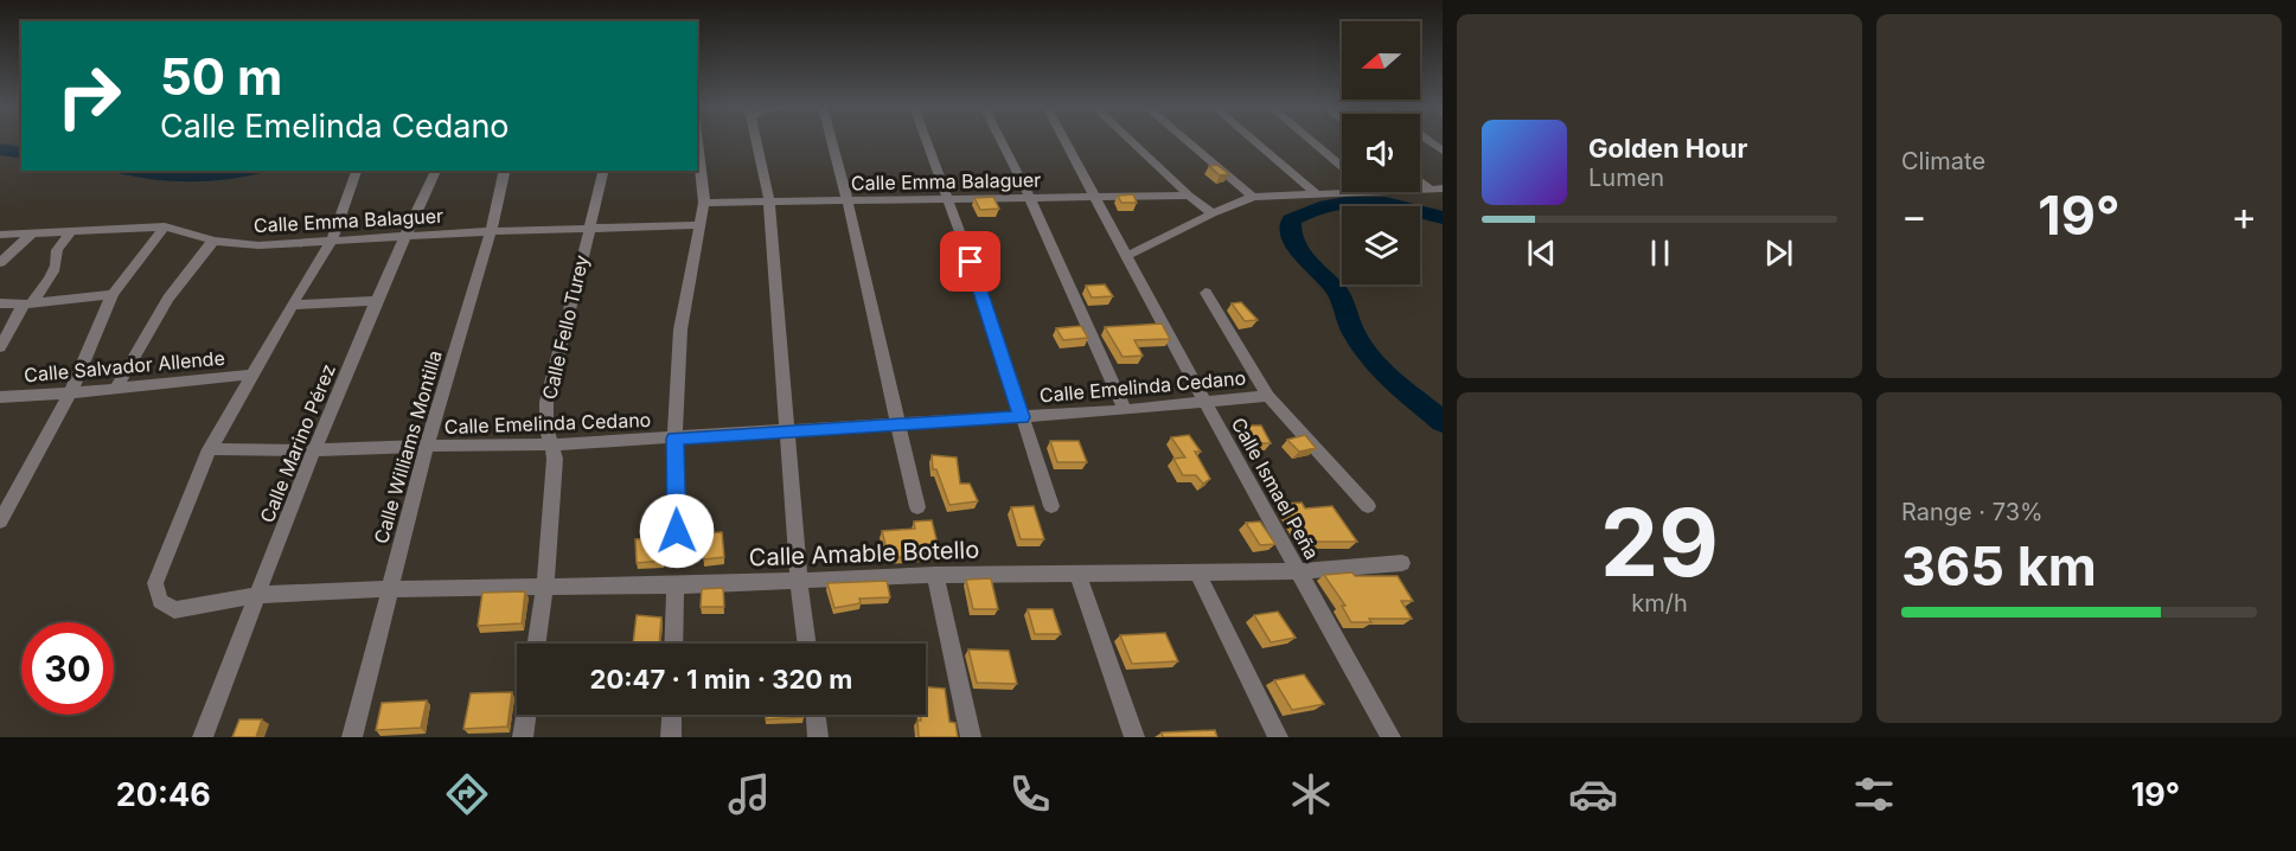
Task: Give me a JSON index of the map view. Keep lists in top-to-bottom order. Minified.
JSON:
{"streets":{"street":["Calle Emma Balaguer","Calle Fello Turey","Calle Salvador Allende","Calle Emelinda Cedano","Calle Marino Pérez","Calle Williams Montilla","Calle Ismael Peña","Calle Amable Botello"]},"crossings":[["Calle Emma Balaguer","Calle Fello Turey"],["Calle Emma Balaguer","Calle Marino Pérez"],["Calle Emma Balaguer","Calle Williams Montilla"],["Calle Emma Balaguer","Calle Ismael Peña"],["Calle Fello Turey","Calle Emelinda Cedano"],["Calle Fello Turey","Calle Amable Botello"],["Calle Emelinda Cedano","Calle Marino Pérez"],["Calle Emelinda Cedano","Calle Williams Montilla"],["Calle Emelinda Cedano","Calle Ismael Peña"],["Calle Emelinda Cedano","Calle Amable Botello"],["Calle Marino Pérez","Calle Amable Botello"],["Calle Williams Montilla","Calle Amable Botello"],["Calle Ismael Peña","Calle Amable Botello"]],"north":"left","page":{"tile":["Climate",["29","km/h"],["Range · 73%","365 km"]],"turn":["50 m","Calle Emelinda Cedano"],"song":["Golden Hour","Lumen"],"heat":["−","19°","+"],"limit":"30","trip":"20:47 · 1 min · 320 m","tabs":["20:46","19°"]}}
